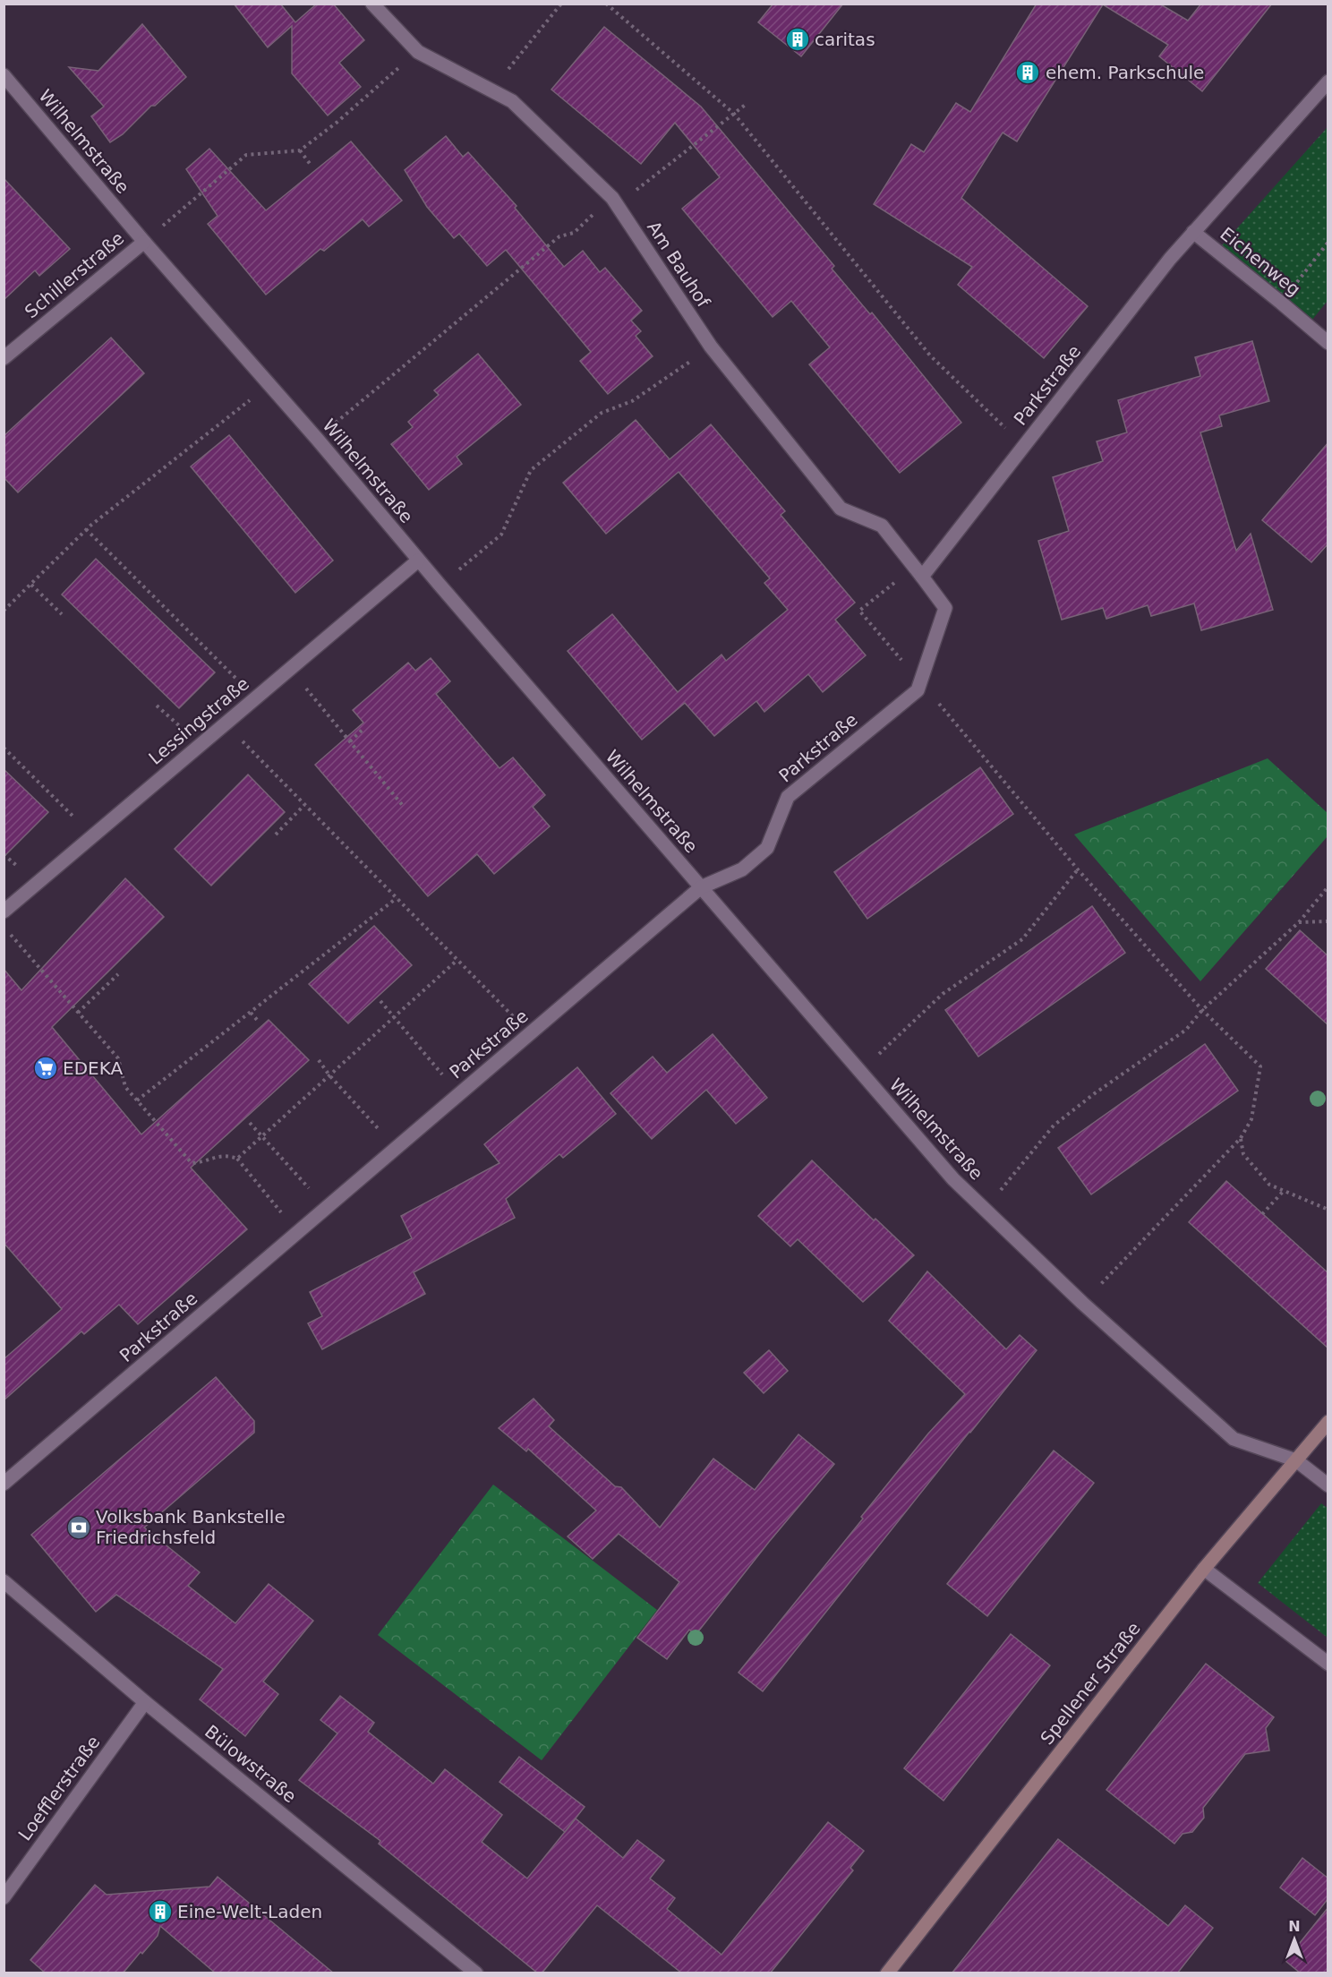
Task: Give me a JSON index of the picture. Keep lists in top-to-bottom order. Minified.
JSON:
{"streets":{"street":["Wilhelmstraße","Eichenweg","Am Bauhof","Schillerstraße","Parkstraße","Lessingstraße","Spellener Straße","Bülowstraße","Loefflerstraße"]},"crossings":[["Wilhelmstraße","Schillerstraße"],["Wilhelmstraße","Parkstraße"],["Wilhelmstraße","Lessingstraße"],["Wilhelmstraße","Spellener Straße"],["Eichenweg","Parkstraße"],["Am Bauhof","Parkstraße"],["Bülowstraße","Loefflerstraße"]],"places":{"building":["caritas","ehem. Parkschule","Eine-Welt-Laden"],"supermarket":["EDEKA"],"bank":["Volksbank Bankstelle Friedrichsfeld"]},"north":"top"}
